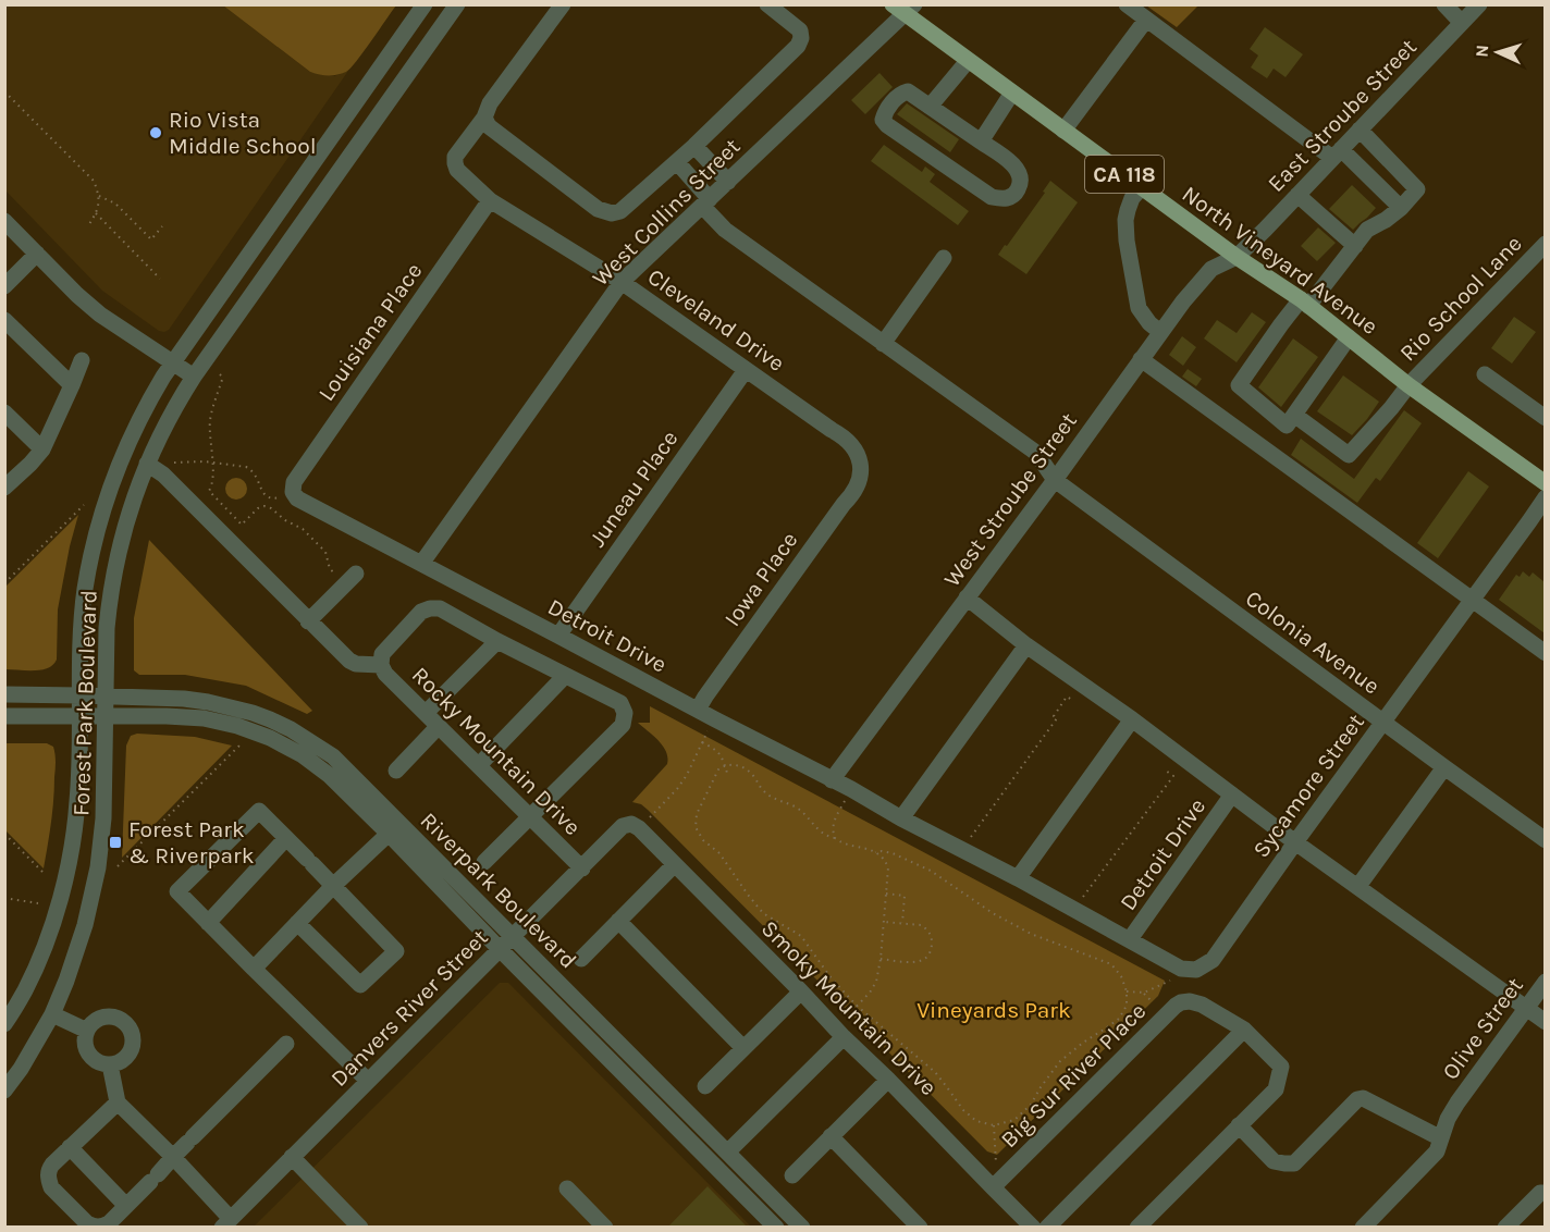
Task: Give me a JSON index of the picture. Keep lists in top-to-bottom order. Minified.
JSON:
{"streets":{"main road":["CA 118","North Vineyard Avenue"],"street":["East Stroube Street","West Collins Street","Rio School Lane","Cleveland Drive","Louisiana Place","Juneau Place","West Stroube Street","Iowa Place","Detroit Drive","Colonia Avenue","Forest Park Boulevard","Rocky Mountain Drive","Sycamore Street","Riverpark Boulevard","Danvers River Street","Smoky Mountain Drive","Olive Street","Big Sur River Place"]},"crossings":[["East Stroube Street","North Vineyard Avenue"],["East Stroube Street","West Stroube Street"],["West Collins Street","North Vineyard Avenue"],["West Collins Street","Cleveland Drive"],["West Collins Street","Detroit Drive"],["West Collins Street","Colonia Avenue"],["North Vineyard Avenue","Rio School Lane"],["North Vineyard Avenue","West Stroube Street"],["Cleveland Drive","Louisiana Place"],["Cleveland Drive","Juneau Place"],["Cleveland Drive","Iowa Place"],["Louisiana Place","Detroit Drive"],["Juneau Place","Detroit Drive"],["West Stroube Street","Detroit Drive"],["West Stroube Street","Colonia Avenue"],["Iowa Place","Detroit Drive"],["Detroit Drive","Sycamore Street"],["Colonia Avenue","Sycamore Street"],["Forest Park Boulevard","Riverpark Boulevard"],["Rocky Mountain Drive","Danvers River Street"],["Riverpark Boulevard","Danvers River Street"],["Danvers River Street","Smoky Mountain Drive"],["Smoky Mountain Drive","Big Sur River Place"]],"parks":["Vineyards Park"],"places":{"other":["Rio Vista Middle School"],"transit":["Forest Park & Riverpark"]},"north":"left"}
